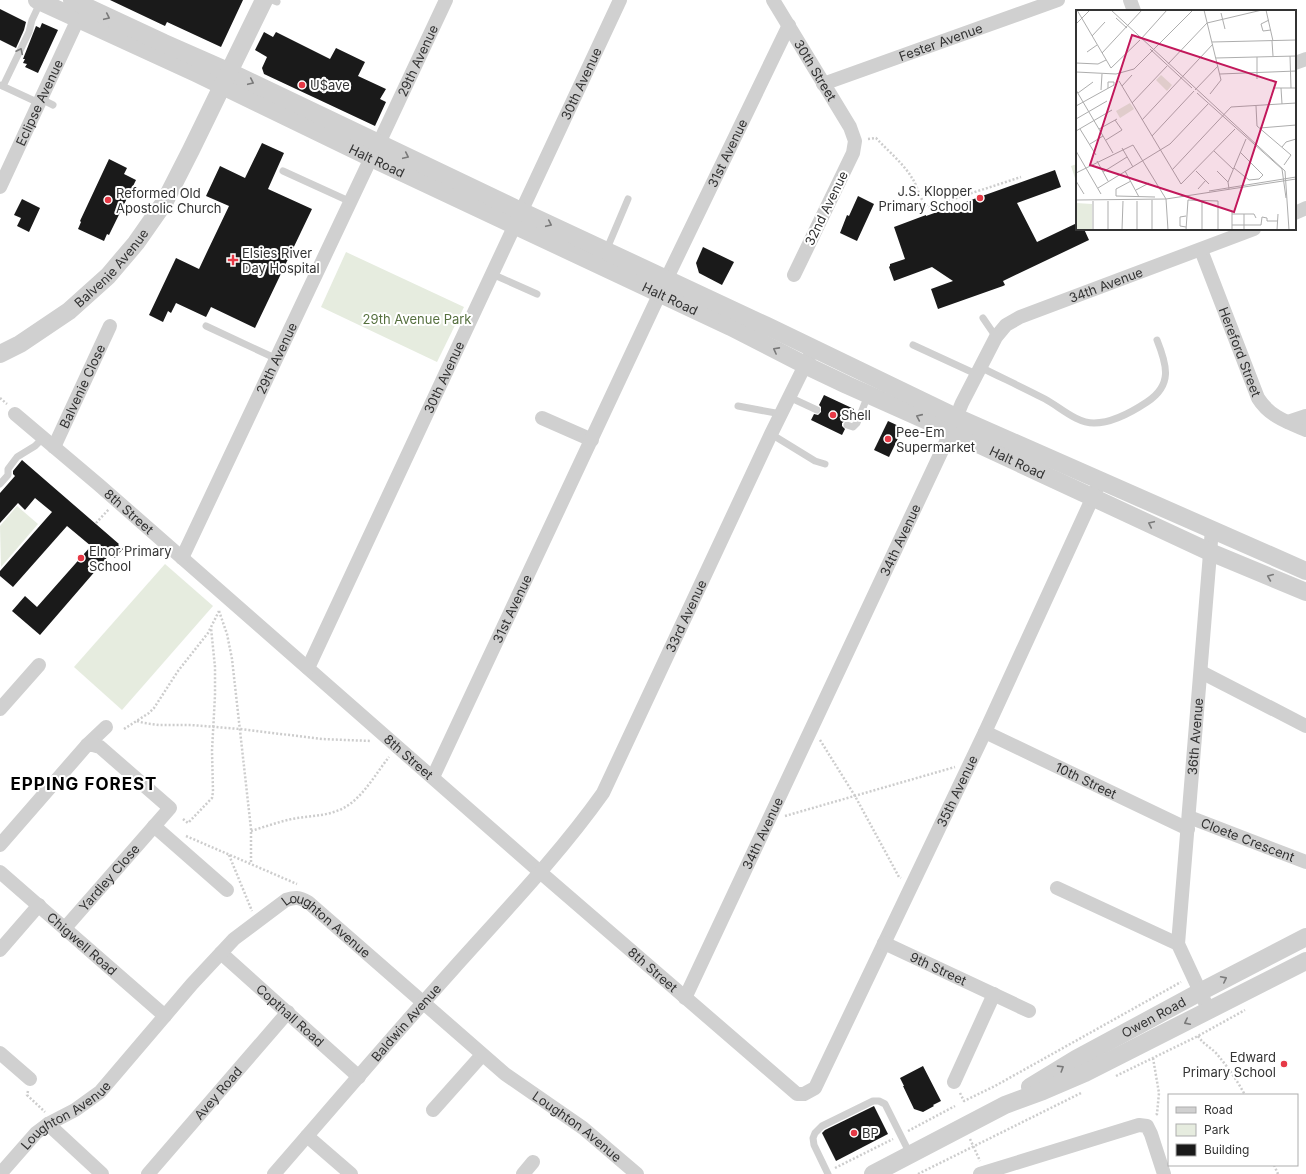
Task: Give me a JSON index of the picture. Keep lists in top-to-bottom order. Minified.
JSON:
{"streets":{"street":["Fester Avenue","29th Avenue","30th Street","30th Avenue","Eclipse Avenue","31st Avenue","Halt Road","32nd Avenue","Balvenie Avenue","34th Avenue","Hereford Street","Balvenie Close","8th Street","33rd Avenue","36th Avenue","10th Street","35th Avenue","Cloete Crescent","Yardley Close","Loughton Avenue","Chigwell Road","9th Street","Copthall Road","Owen Road","Baldwin Avenue","Avey Road"]},"crossings":[["Fester Avenue","30th Street"],["29th Avenue","Halt Road"],["29th Avenue","8th Street"],["30th Street","31st Avenue"],["30th Street","32nd Avenue"],["30th Avenue","Halt Road"],["30th Avenue","8th Street"],["Eclipse Avenue","Halt Road"],["31st Avenue","Halt Road"],["31st Avenue","8th Street"],["Halt Road","Balvenie Avenue"],["Halt Road","34th Avenue"],["Halt Road","33rd Avenue"],["Halt Road","36th Avenue"],["Halt Road","35th Avenue"],["34th Avenue","Hereford Street"],["34th Avenue","8th Street"],["Balvenie Close","8th Street"],["8th Street","33rd Avenue"],["8th Street","35th Avenue"],["8th Street","Baldwin Avenue"],["33rd Avenue","Baldwin Avenue"],["36th Avenue","10th Street"],["36th Avenue","Cloete Crescent"],["36th Avenue","Owen Road"],["10th Street","35th Avenue"],["10th Street","Cloete Crescent"],["35th Avenue","9th Street"],["Yardley Close","Chigwell Road"],["Loughton Avenue","Chigwell Road"],["Loughton Avenue","Copthall Road"],["Loughton Avenue","Baldwin Avenue"],["Copthall Road","Baldwin Avenue"],["Copthall Road","Avey Road"]],"districts":["EPPING FOREST"],"parks":["29th Avenue Park"],"places":{"other":["U$ave","J.S. Klopper Primary School","Reformed Old Apostolic Church","Shell","Pee-Em Supermarket","Elnor Primary School","Edward Primary School","BP"],"health":["Elsies River Day Hospital"]},"legend":["Road","Park","Building"]}
